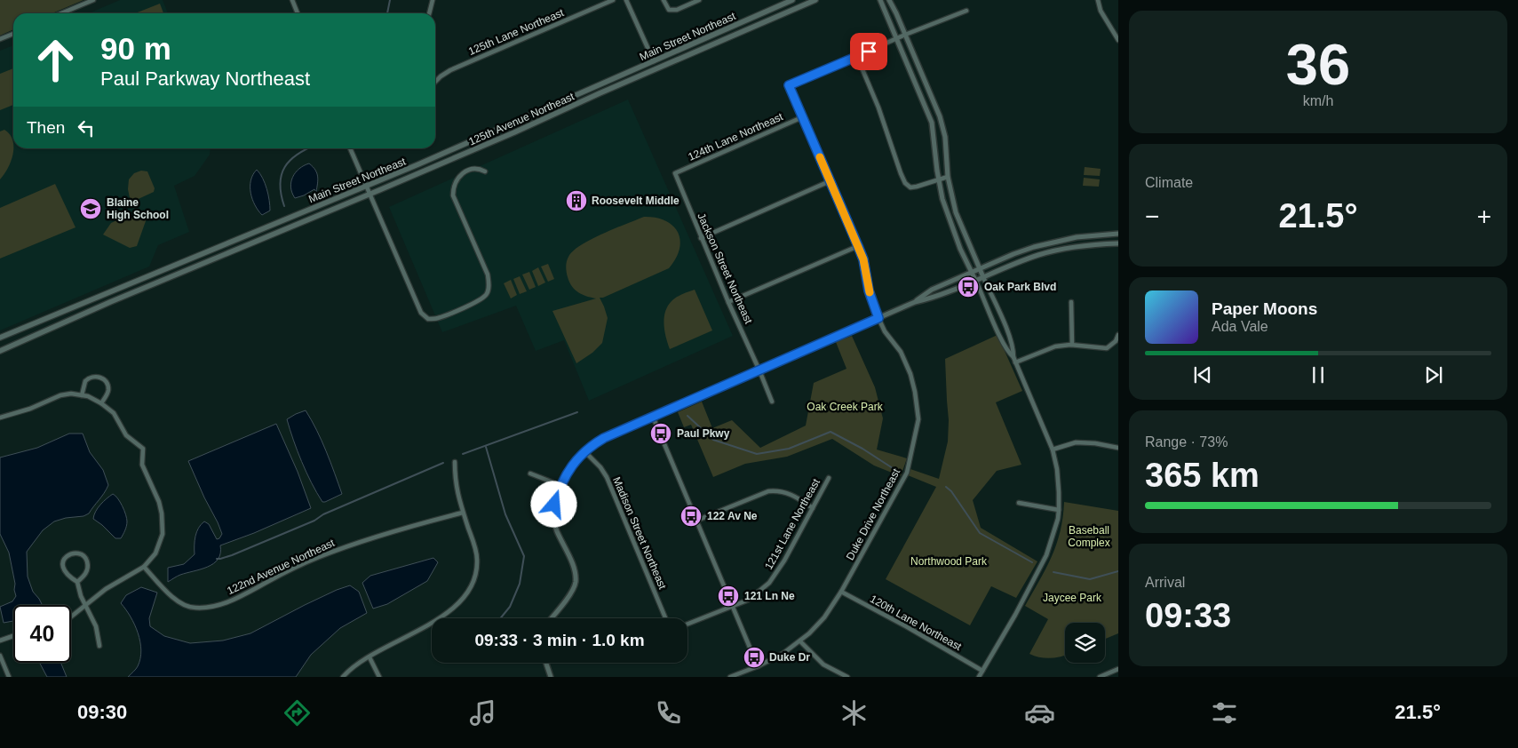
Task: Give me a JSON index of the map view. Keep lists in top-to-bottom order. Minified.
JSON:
{"streets":{"main road":["Main Street Northeast","125th Avenue Northeast"],"street":["125th Lane Northeast","124th Lane Northeast","Jackson Street Northeast","Duke Drive Northeast","121st Lane Northeast","Madison Street Northeast","122nd Avenue Northeast","120th Lane Northeast"]},"crossings":[["Main Street Northeast","125th Avenue Northeast"],["124th Lane Northeast","Jackson Street Northeast"],["124th Lane Northeast","Duke Drive Northeast"],["Duke Drive Northeast","120th Lane Northeast"]],"parks":["Oak Creek Park","Baseball Complex","Northwood Park","Jaycee Park"],"places":{"building":["Roosevelt Middle"],"school or university":["Blaine High School"],"bus stop":["Oak Park Blvd","Paul Pkwy","122 Av Ne","121 Ln Ne","Duke Dr"]},"page":{"tile":[["36","km/h"],"Climate",["Range · 73%","365 km"],["Arrival","09:33"]],"turn":["90 m","Paul Parkway Northeast"],"then":"Then","heat":["−","21.5°","+"],"song":["Paper Moons","Ada Vale"],"limit":"40","trip":"09:33 · 3 min · 1.0 km","tabs":["09:30","21.5°"]}}
